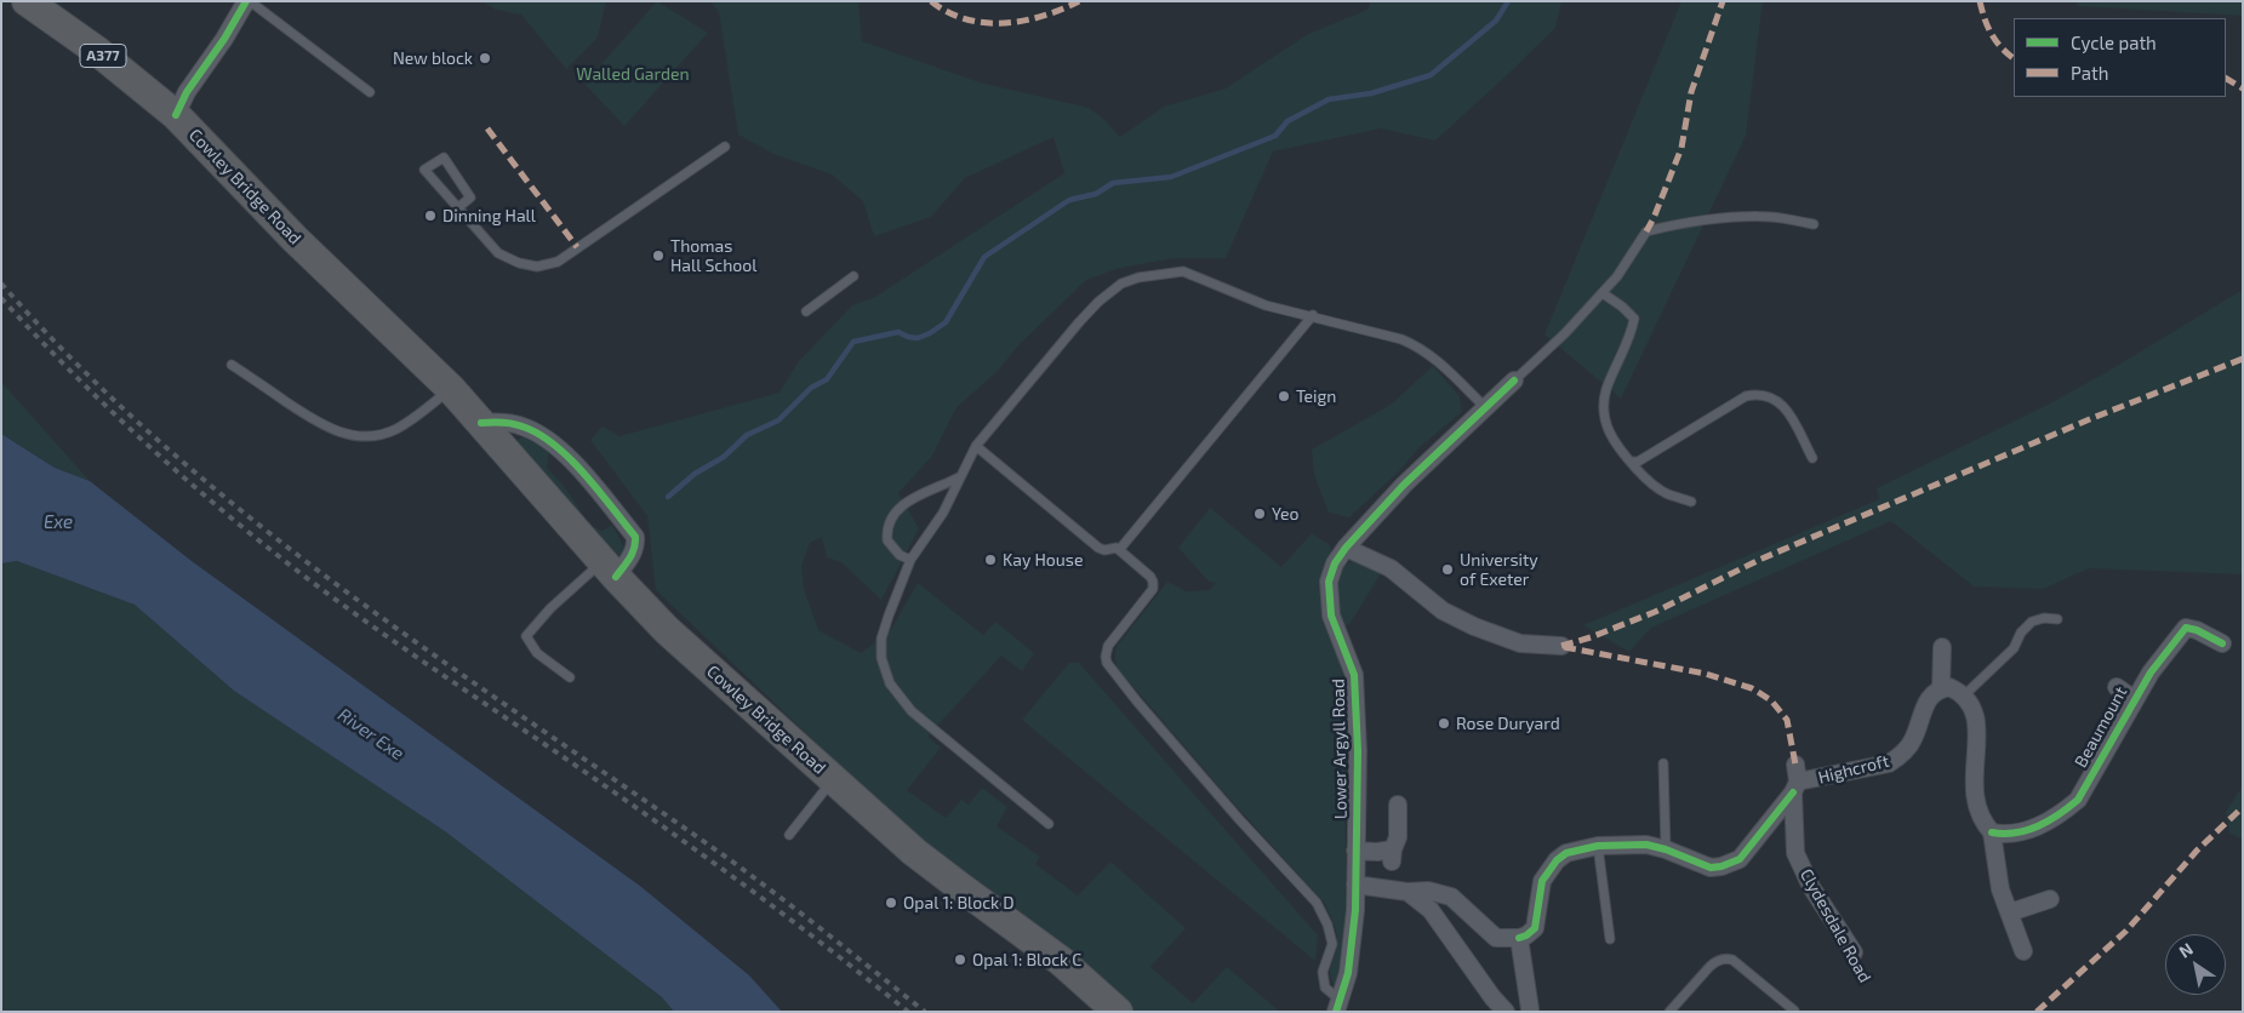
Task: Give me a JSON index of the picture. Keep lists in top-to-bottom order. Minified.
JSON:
{"streets":{"highway":["A377","Cowley Bridge Road"],"street":["Beaumount","Lower Argyll Road","Highcroft","Clydesdale Road"]},"crossings":[["Highcroft","Clydesdale Road"]],"water":["Exe","River Exe"],"parks":["Walled Garden"],"places":["New block","Dinning Hall","Thomas Hall School","Teign","Yeo","Kay House","University of Exeter","Rose Duryard","Opal 1: Block D","Opal 1: Block C"],"legend":["Cycle path","Path"],"north":"top left"}
